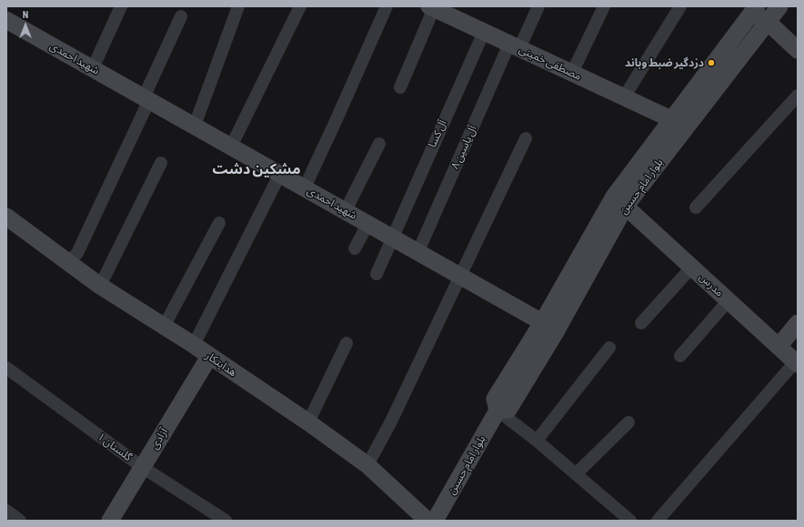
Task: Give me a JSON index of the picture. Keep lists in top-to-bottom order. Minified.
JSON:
{"streets":{"street":["شهید احمدی","مصطفی خمینی","آل کسا","آل یاسین ۸","بلوار امام حسین","مدرس","هدایتکار","آزادی","گلستان ۱"]},"crossings":[["شهید احمدی","آل کسا"],["شهید احمدی","آل یاسین ۸"],["شهید احمدی","بلوار امام حسین"],["مصطفی خمینی","آل کسا"],["مصطفی خمینی","آل یاسین ۸"],["مصطفی خمینی","بلوار امام حسین"],["بلوار امام حسین","مدرس"],["هدایتکار","آزادی"],["آزادی","گلستان ۱"]],"districts":["مشکین دشت"],"places":["دزدگیر ضبط وباند"],"north":"top"}
